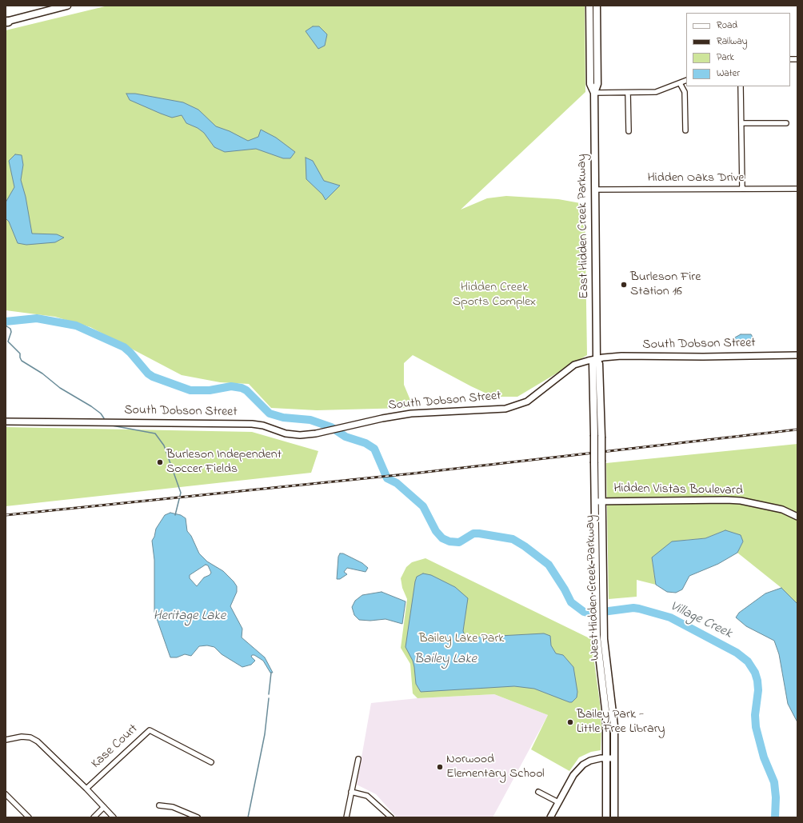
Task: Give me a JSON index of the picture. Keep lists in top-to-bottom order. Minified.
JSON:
{"streets":{"main road":["East Hidden Creek Parkway","West Hidden Creek Parkway"],"street":["Hidden Oaks Drive","South Dobson Street","Hidden Vistas Boulevard","Kase Court"]},"crossings":[["Hidden Oaks Drive","East Hidden Creek Parkway"],["East Hidden Creek Parkway","South Dobson Street"],["East Hidden Creek Parkway","West Hidden Creek Parkway"],["South Dobson Street","West Hidden Creek Parkway"],["Hidden Vistas Boulevard","West Hidden Creek Parkway"]],"water":["Heritage Lake","Village Creek","Bailey Lake"],"parks":["Hidden Creek Sports Complex","Bailey Lake Park"],"places":["Burleson Fire Station 16","Burleson Independent Soccer Fields","Bailey Park - Little Free Library","Norwood Elementary School"],"legend":["Road","Railway","Park","Water"]}
